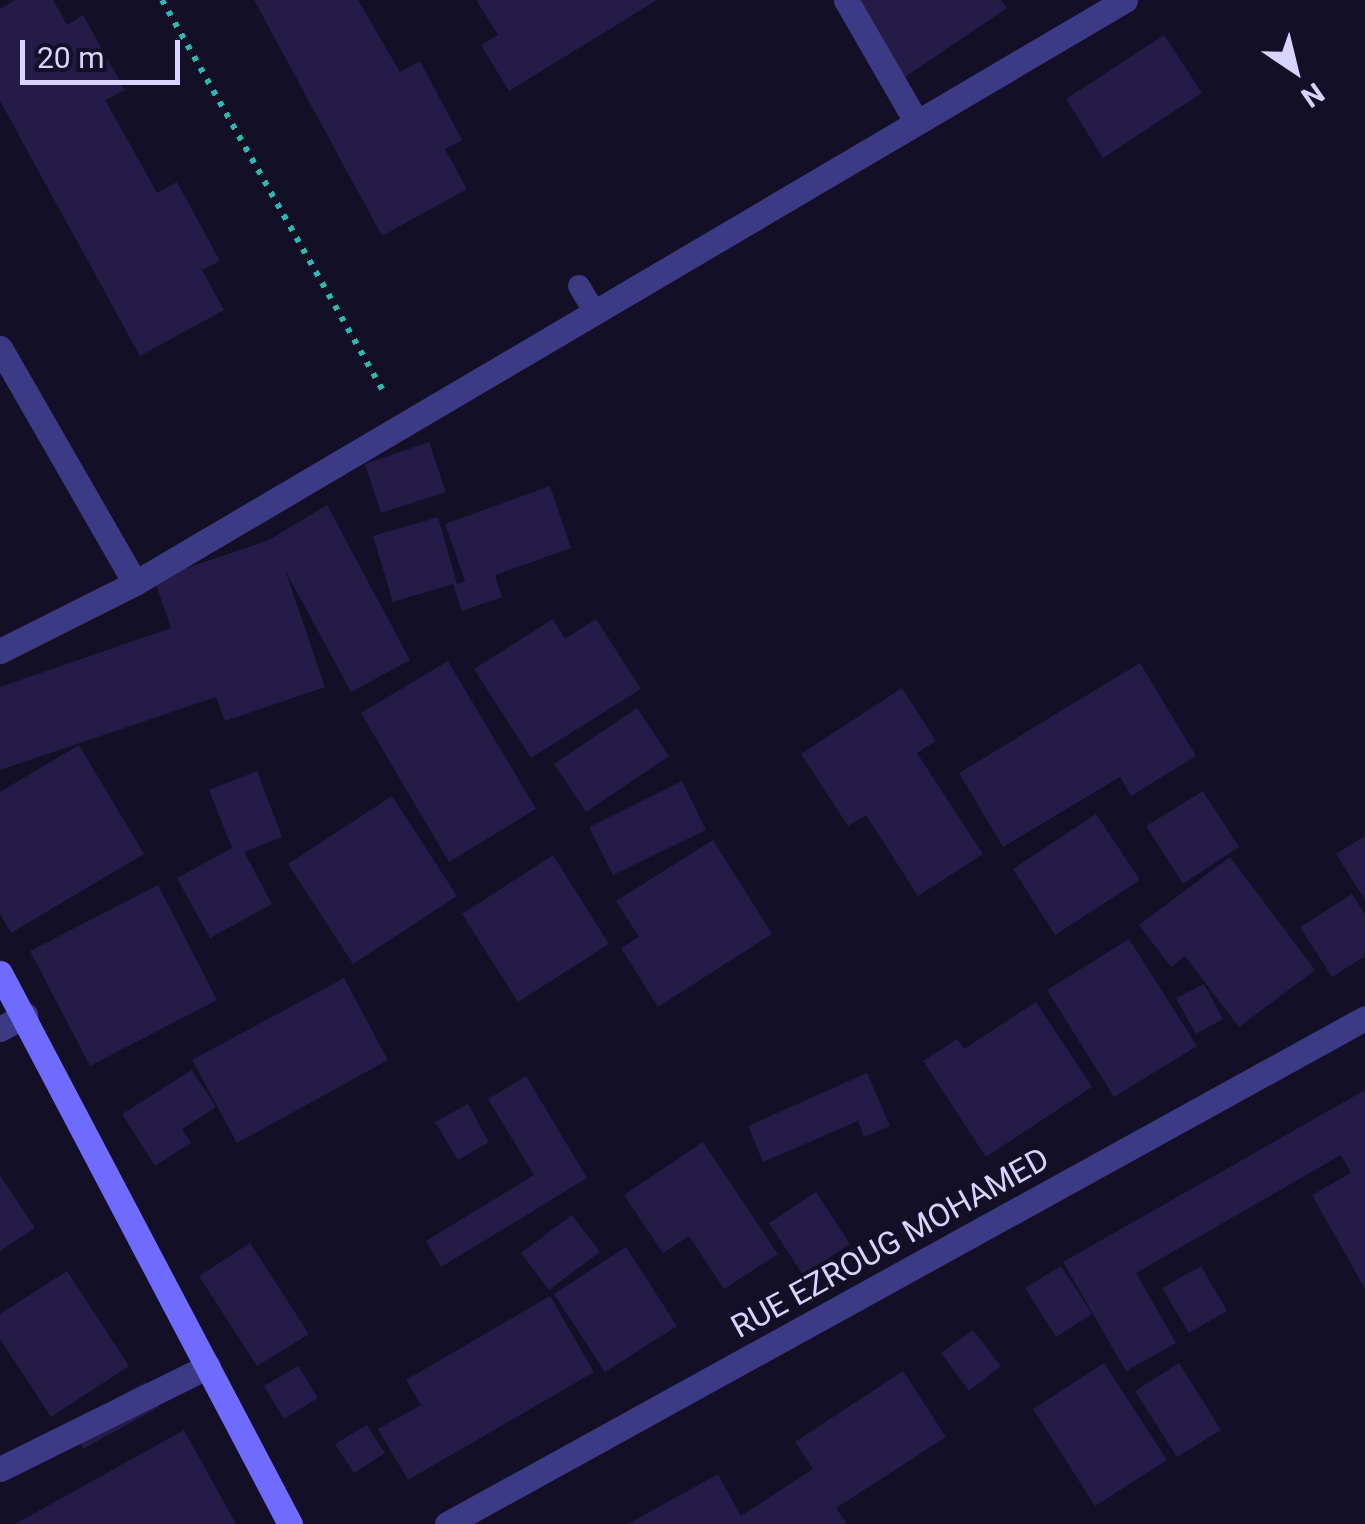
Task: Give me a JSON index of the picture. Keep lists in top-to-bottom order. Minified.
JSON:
{"streets":{"street":["RUE EZROUG MOHAMED"]},"scale_bar":"20 m","north":"bottom right"}
